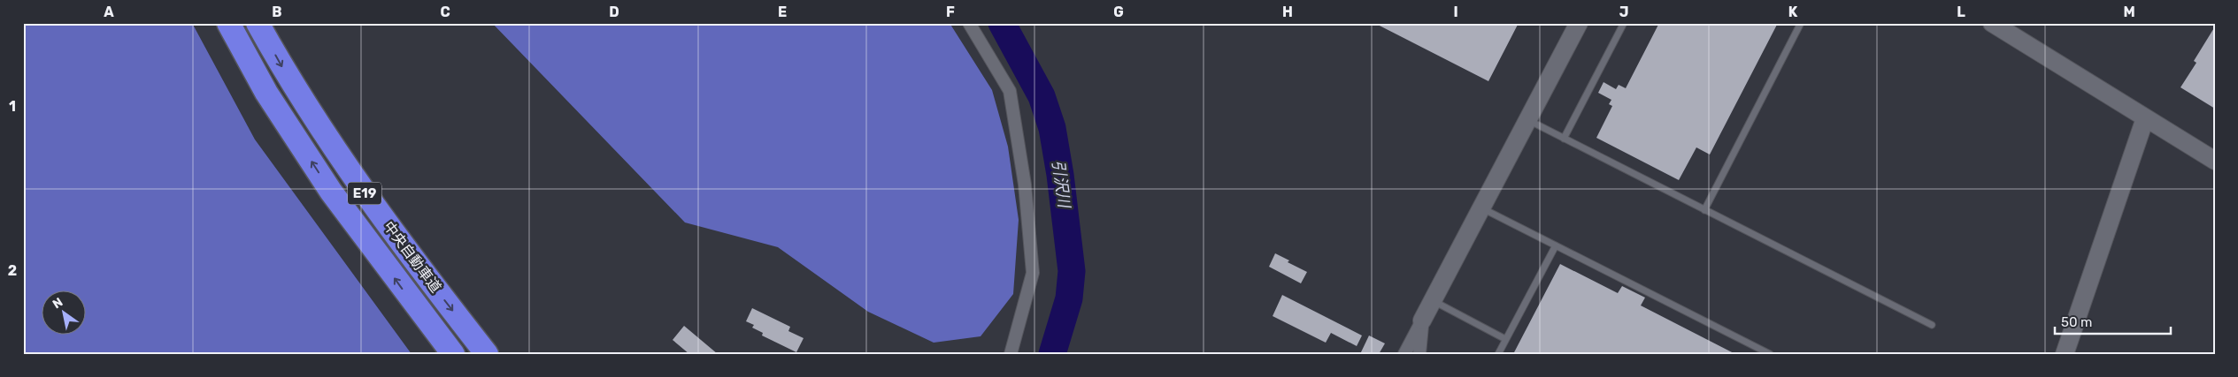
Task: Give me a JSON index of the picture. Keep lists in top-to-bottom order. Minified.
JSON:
{"streets":{"highway":["E19","中央自動車道"]},"water":["引沢川"],"scale_bar":"50 m","north":"top left","grid":{"columns":["A","B","C","D","E","F","G","H","I","J","K","L","M"],"rows":["1","2"]}}
